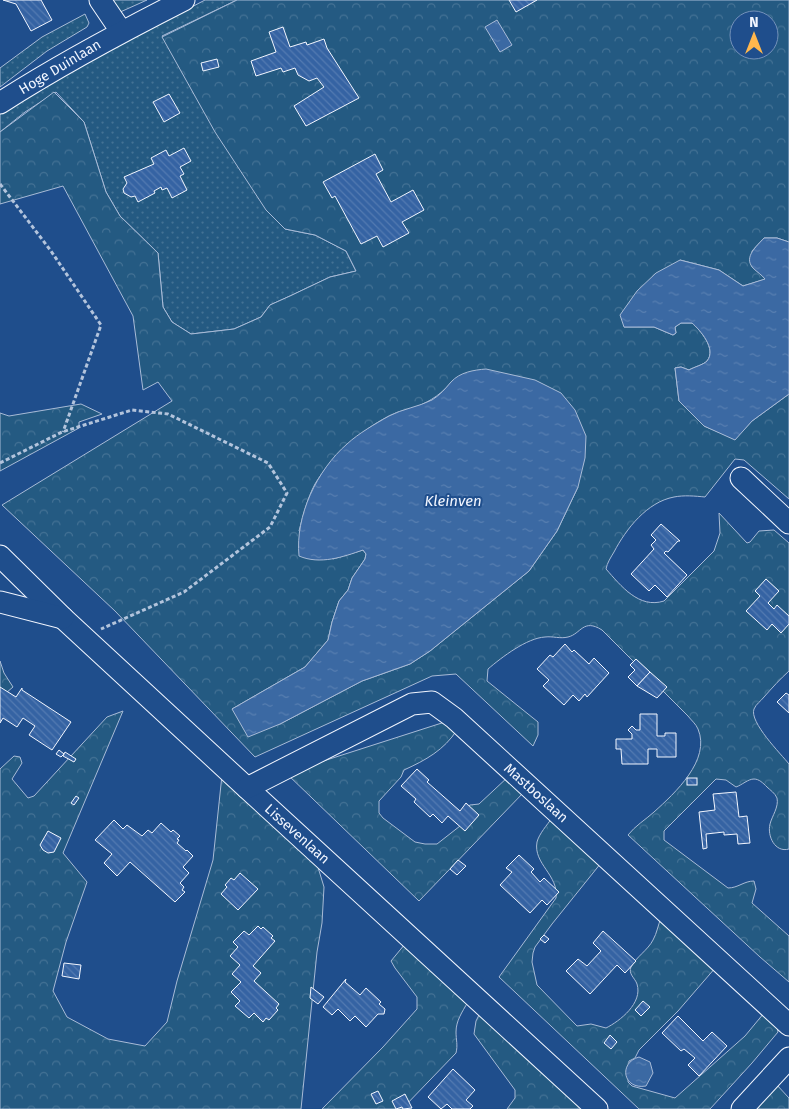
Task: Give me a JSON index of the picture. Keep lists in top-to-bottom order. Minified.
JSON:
{"streets":{"street":["Hoge Duinlaan","Mastboslaan","Lissevenlaan"]},"crossings":[["Mastboslaan","Lissevenlaan"]],"water":["Kleinven"],"north":"top"}
